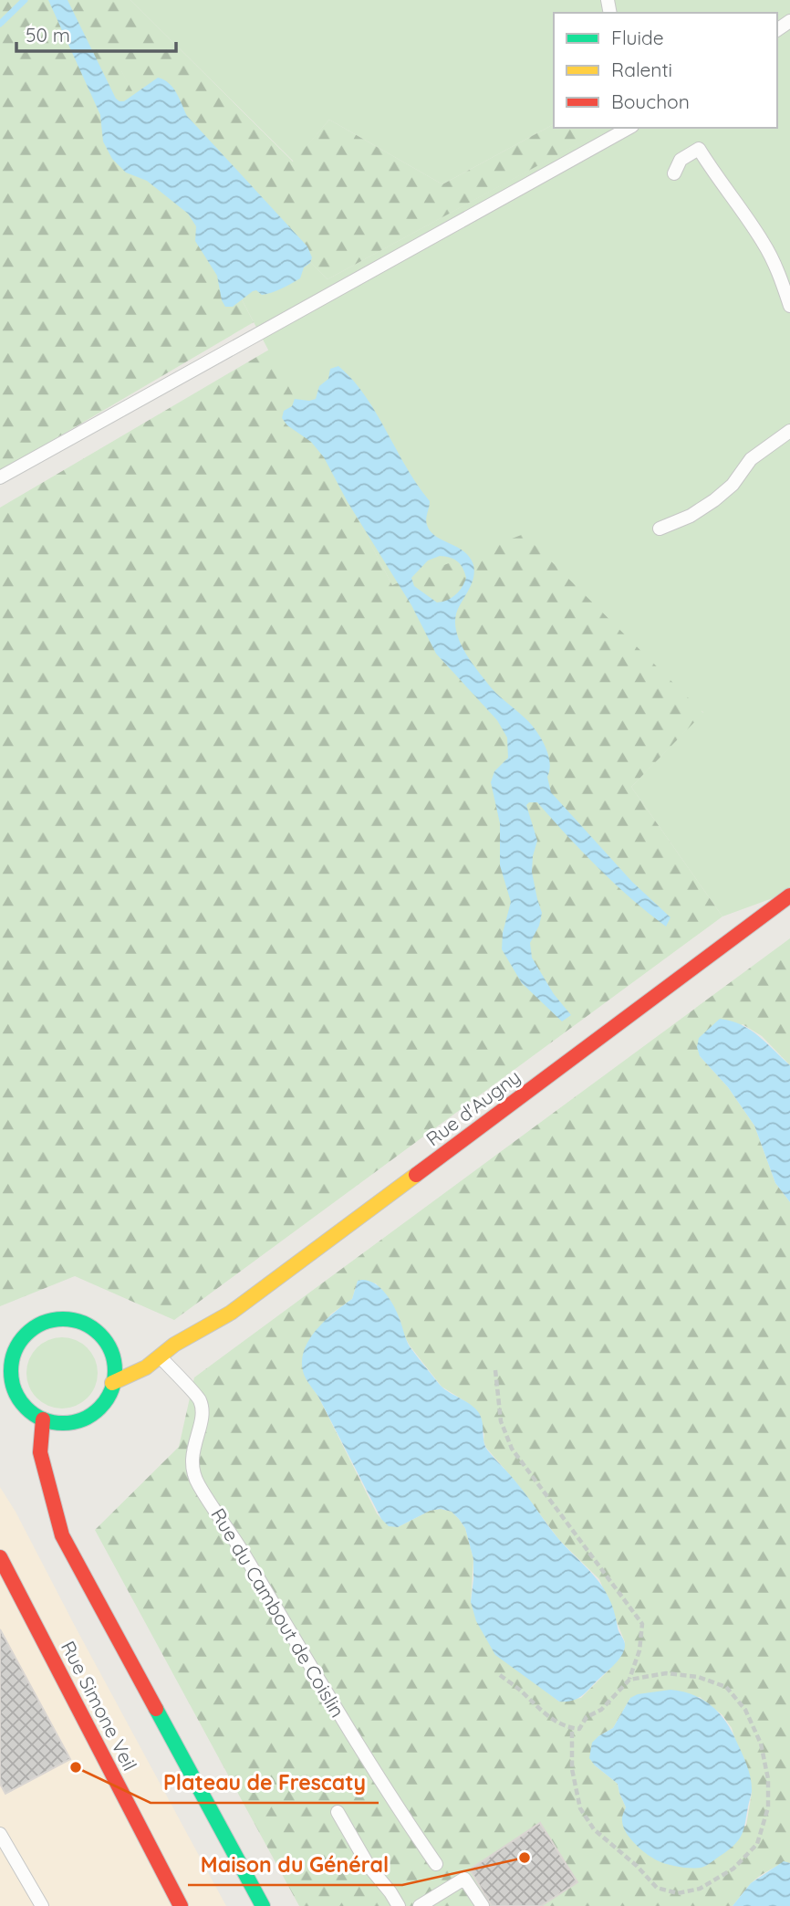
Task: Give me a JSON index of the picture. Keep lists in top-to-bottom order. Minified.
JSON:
{"streets":{"main road":["Rue d'Augny","Rue Simone Veil"],"lane":["Rue du Cambout de Coislin"]},"crossings":[["Rue d'Augny","Rue du Cambout de Coislin"]],"places":["Plateau de Frescaty","Maison du Général"],"legend":["Fluide","Ralenti","Bouchon"],"scale_bar":"50 m"}
